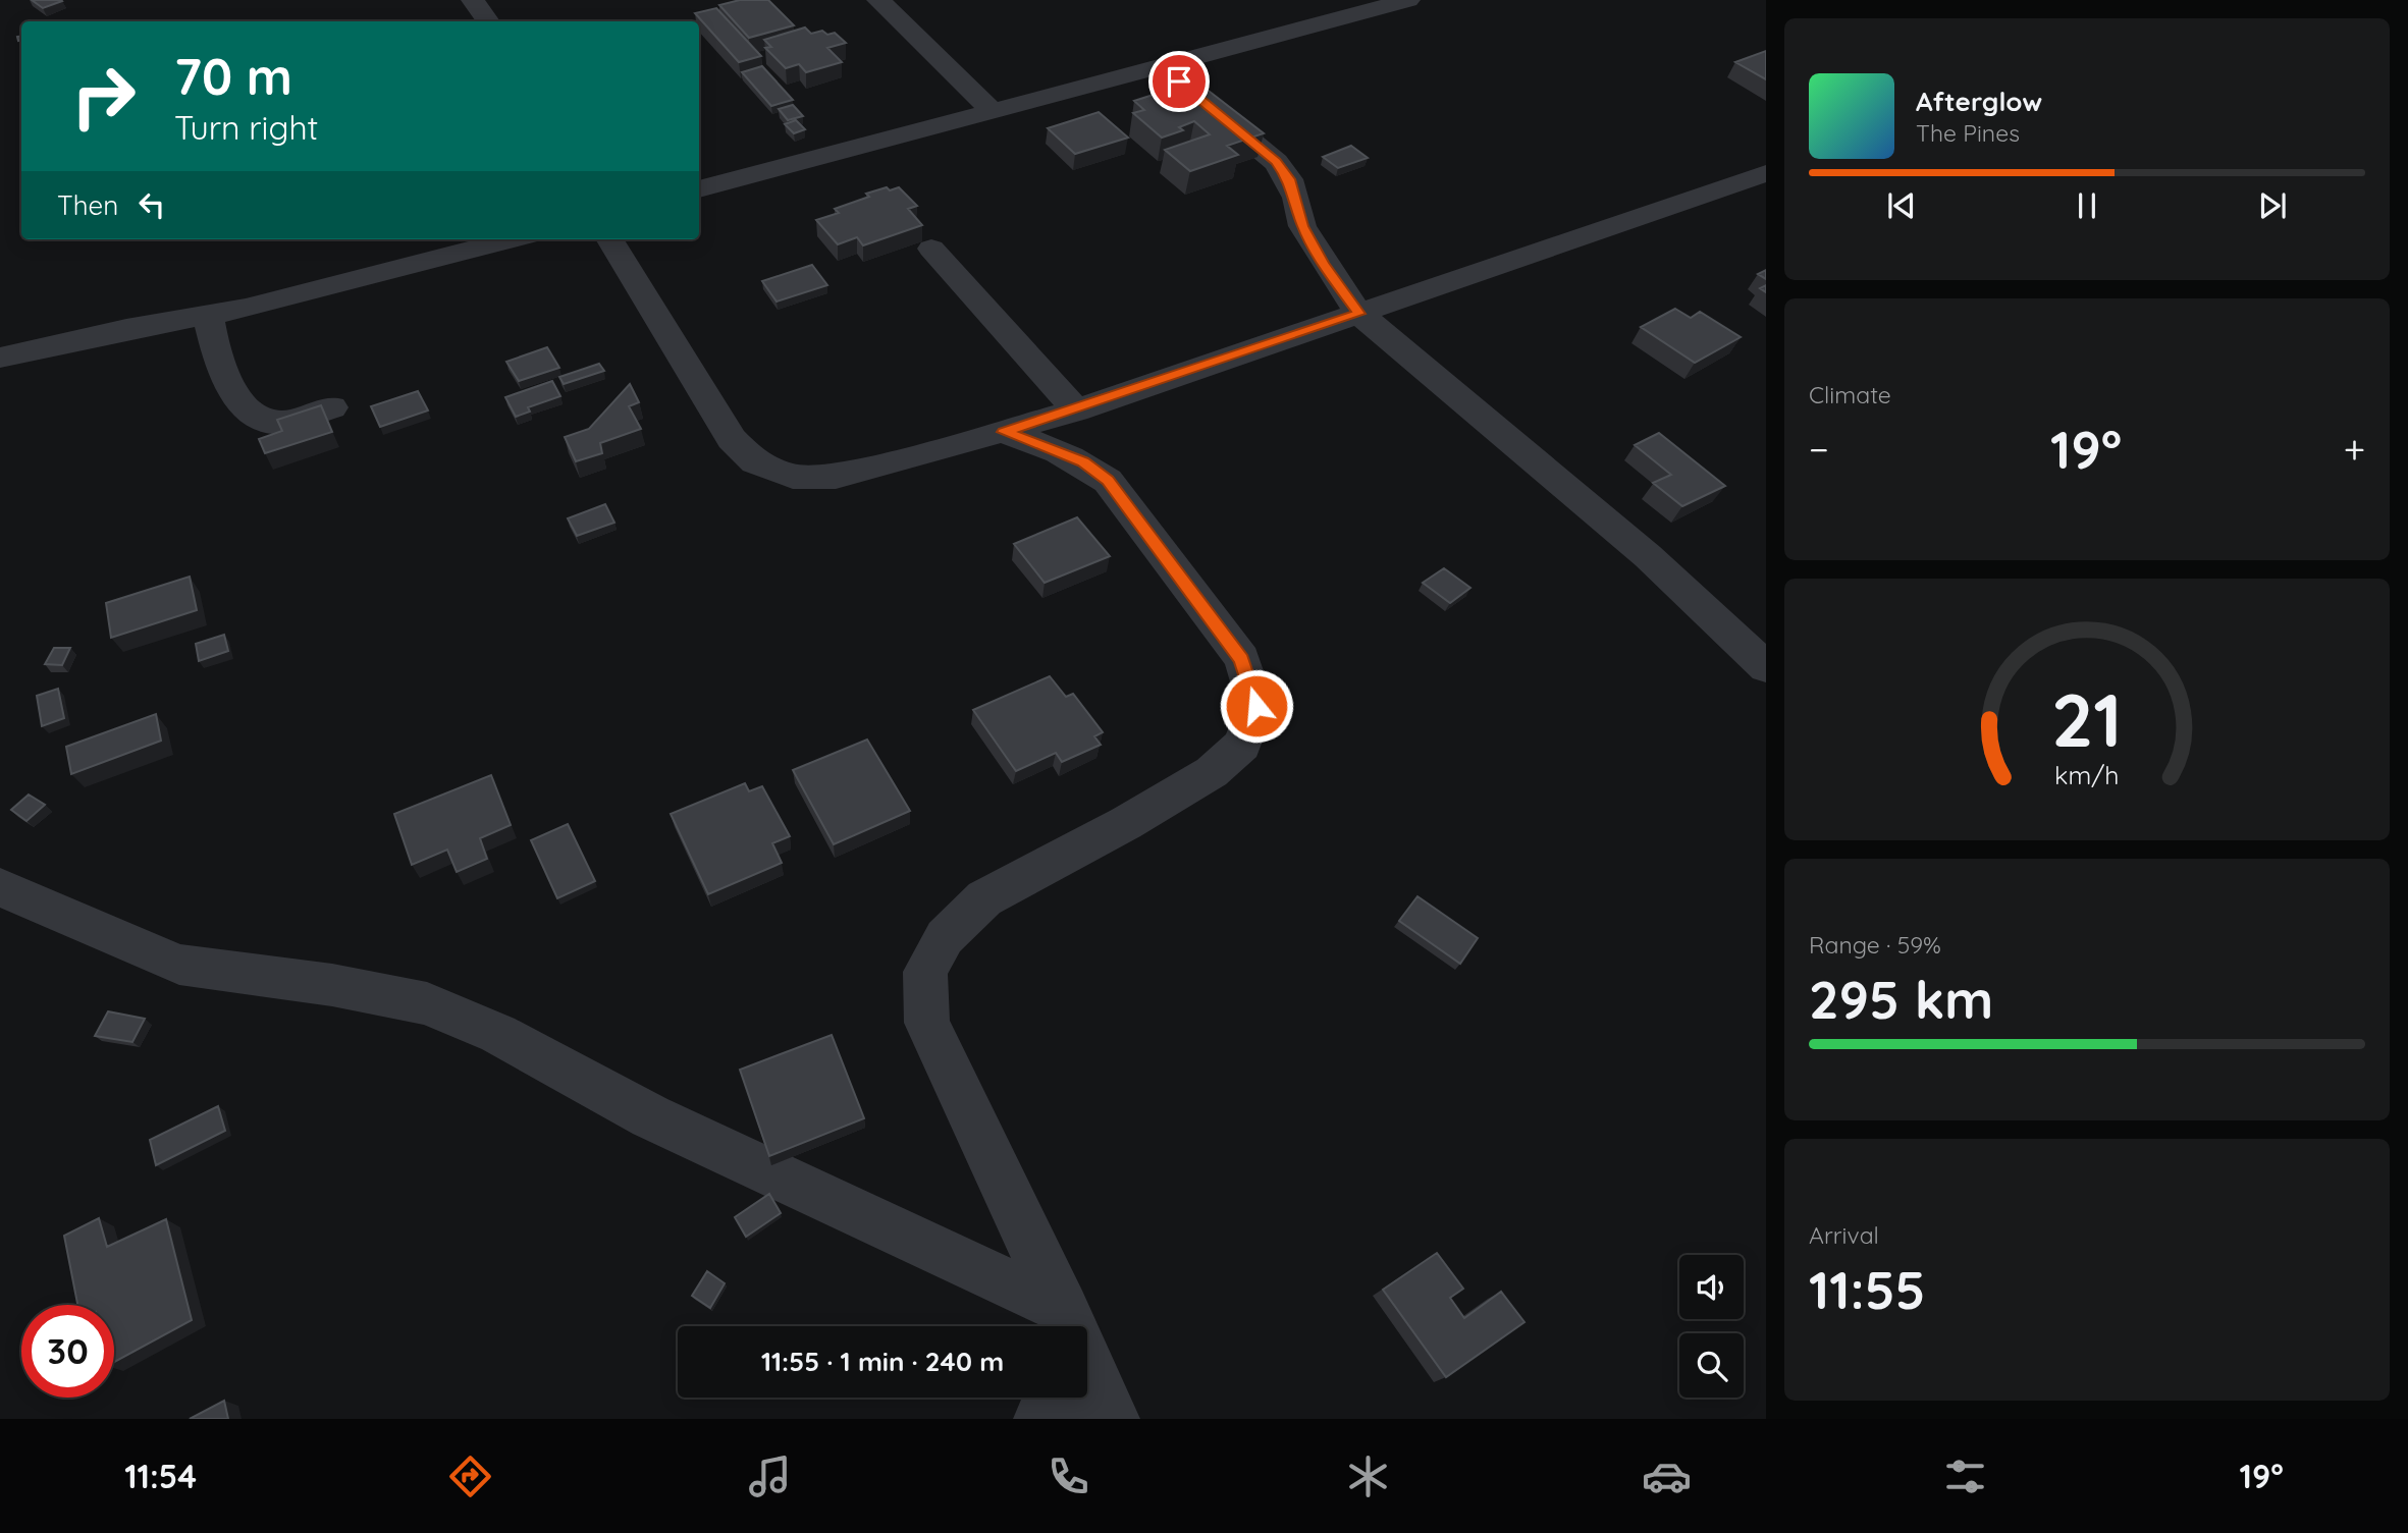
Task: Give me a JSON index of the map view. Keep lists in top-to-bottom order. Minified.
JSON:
{"page":{"turn":["70 m","Turn right"],"song":["Afterglow","The Pines"],"then":"Then","tile":["Climate",["Range · 59%","295 km"],["Arrival","11:55"]],"heat":["−","19°","+"],"limit":"30","trip":"11:55 · 1 min · 240 m","tabs":["11:54","19°"],"gauge":["21","km/h"]}}
